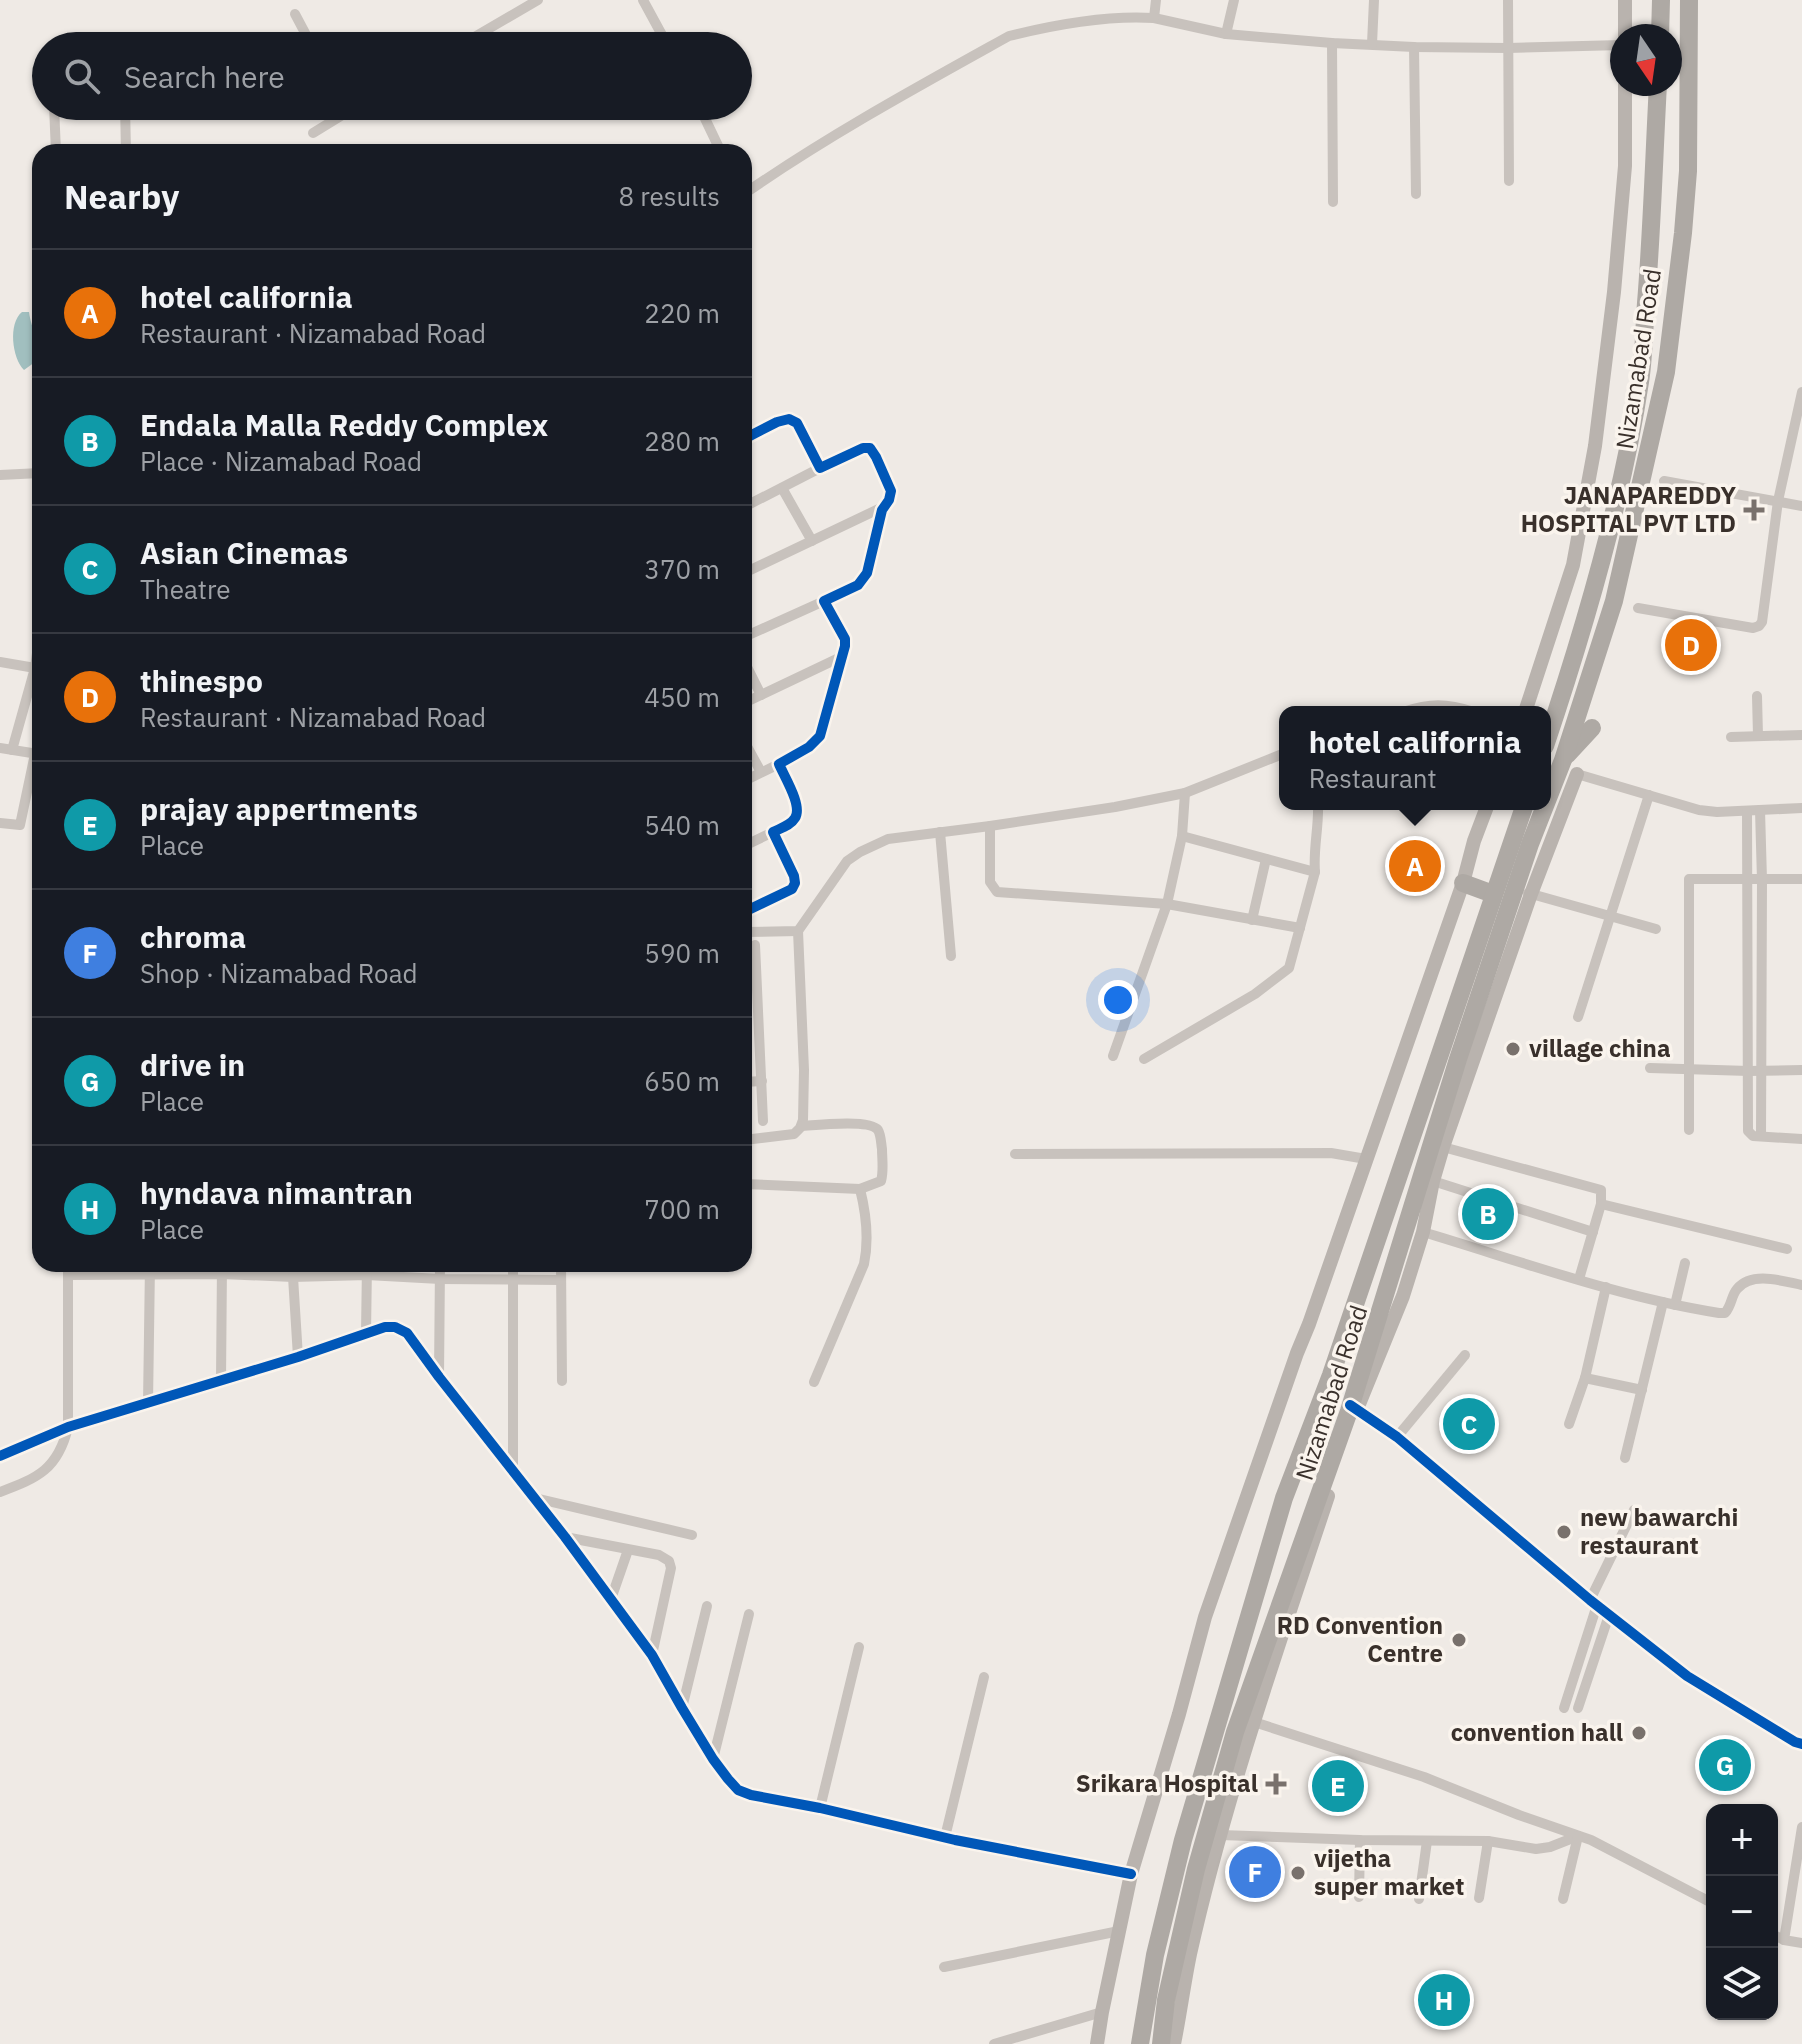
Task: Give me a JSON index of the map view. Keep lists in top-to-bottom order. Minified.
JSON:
{"streets":{"highway":["Nizamabad Road"]},"places":{"health":["JANAPAREDDY HOSPITAL PVT LTD","Srikara Hospital"],"other":["village china","new bawarchi restaurant","RD Convention Centre","convention hall","vijetha super market"]},"north":"bottom","page":{"search":"Search here","heading":["Nearby","8 results"],"list":[{"mark":"A","name":"hotel california","note":"Restaurant · Nizamabad Road","value":"220 m"},{"mark":"B","name":"Endala Malla Reddy Complex","note":"Place · Nizamabad Road","value":"280 m"},{"mark":"C","name":"Asian Cinemas","note":"Theatre","value":"370 m"},{"mark":"D","name":"thinespo","note":"Restaurant · Nizamabad Road","value":"450 m"},{"mark":"E","name":"prajay appertments","note":"Place","value":"540 m"},{"mark":"F","name":"chroma","note":"Shop · Nizamabad Road","value":"590 m"},{"mark":"G","name":"drive in","note":"Place","value":"650 m"},{"mark":"H","name":"hyndava nimantran","note":"Place","value":"700 m"}],"pins":["D","A","B","C","G","E","F","H"],"popup":["hotel california","Restaurant"],"map_buttons":["+","−"]}}
